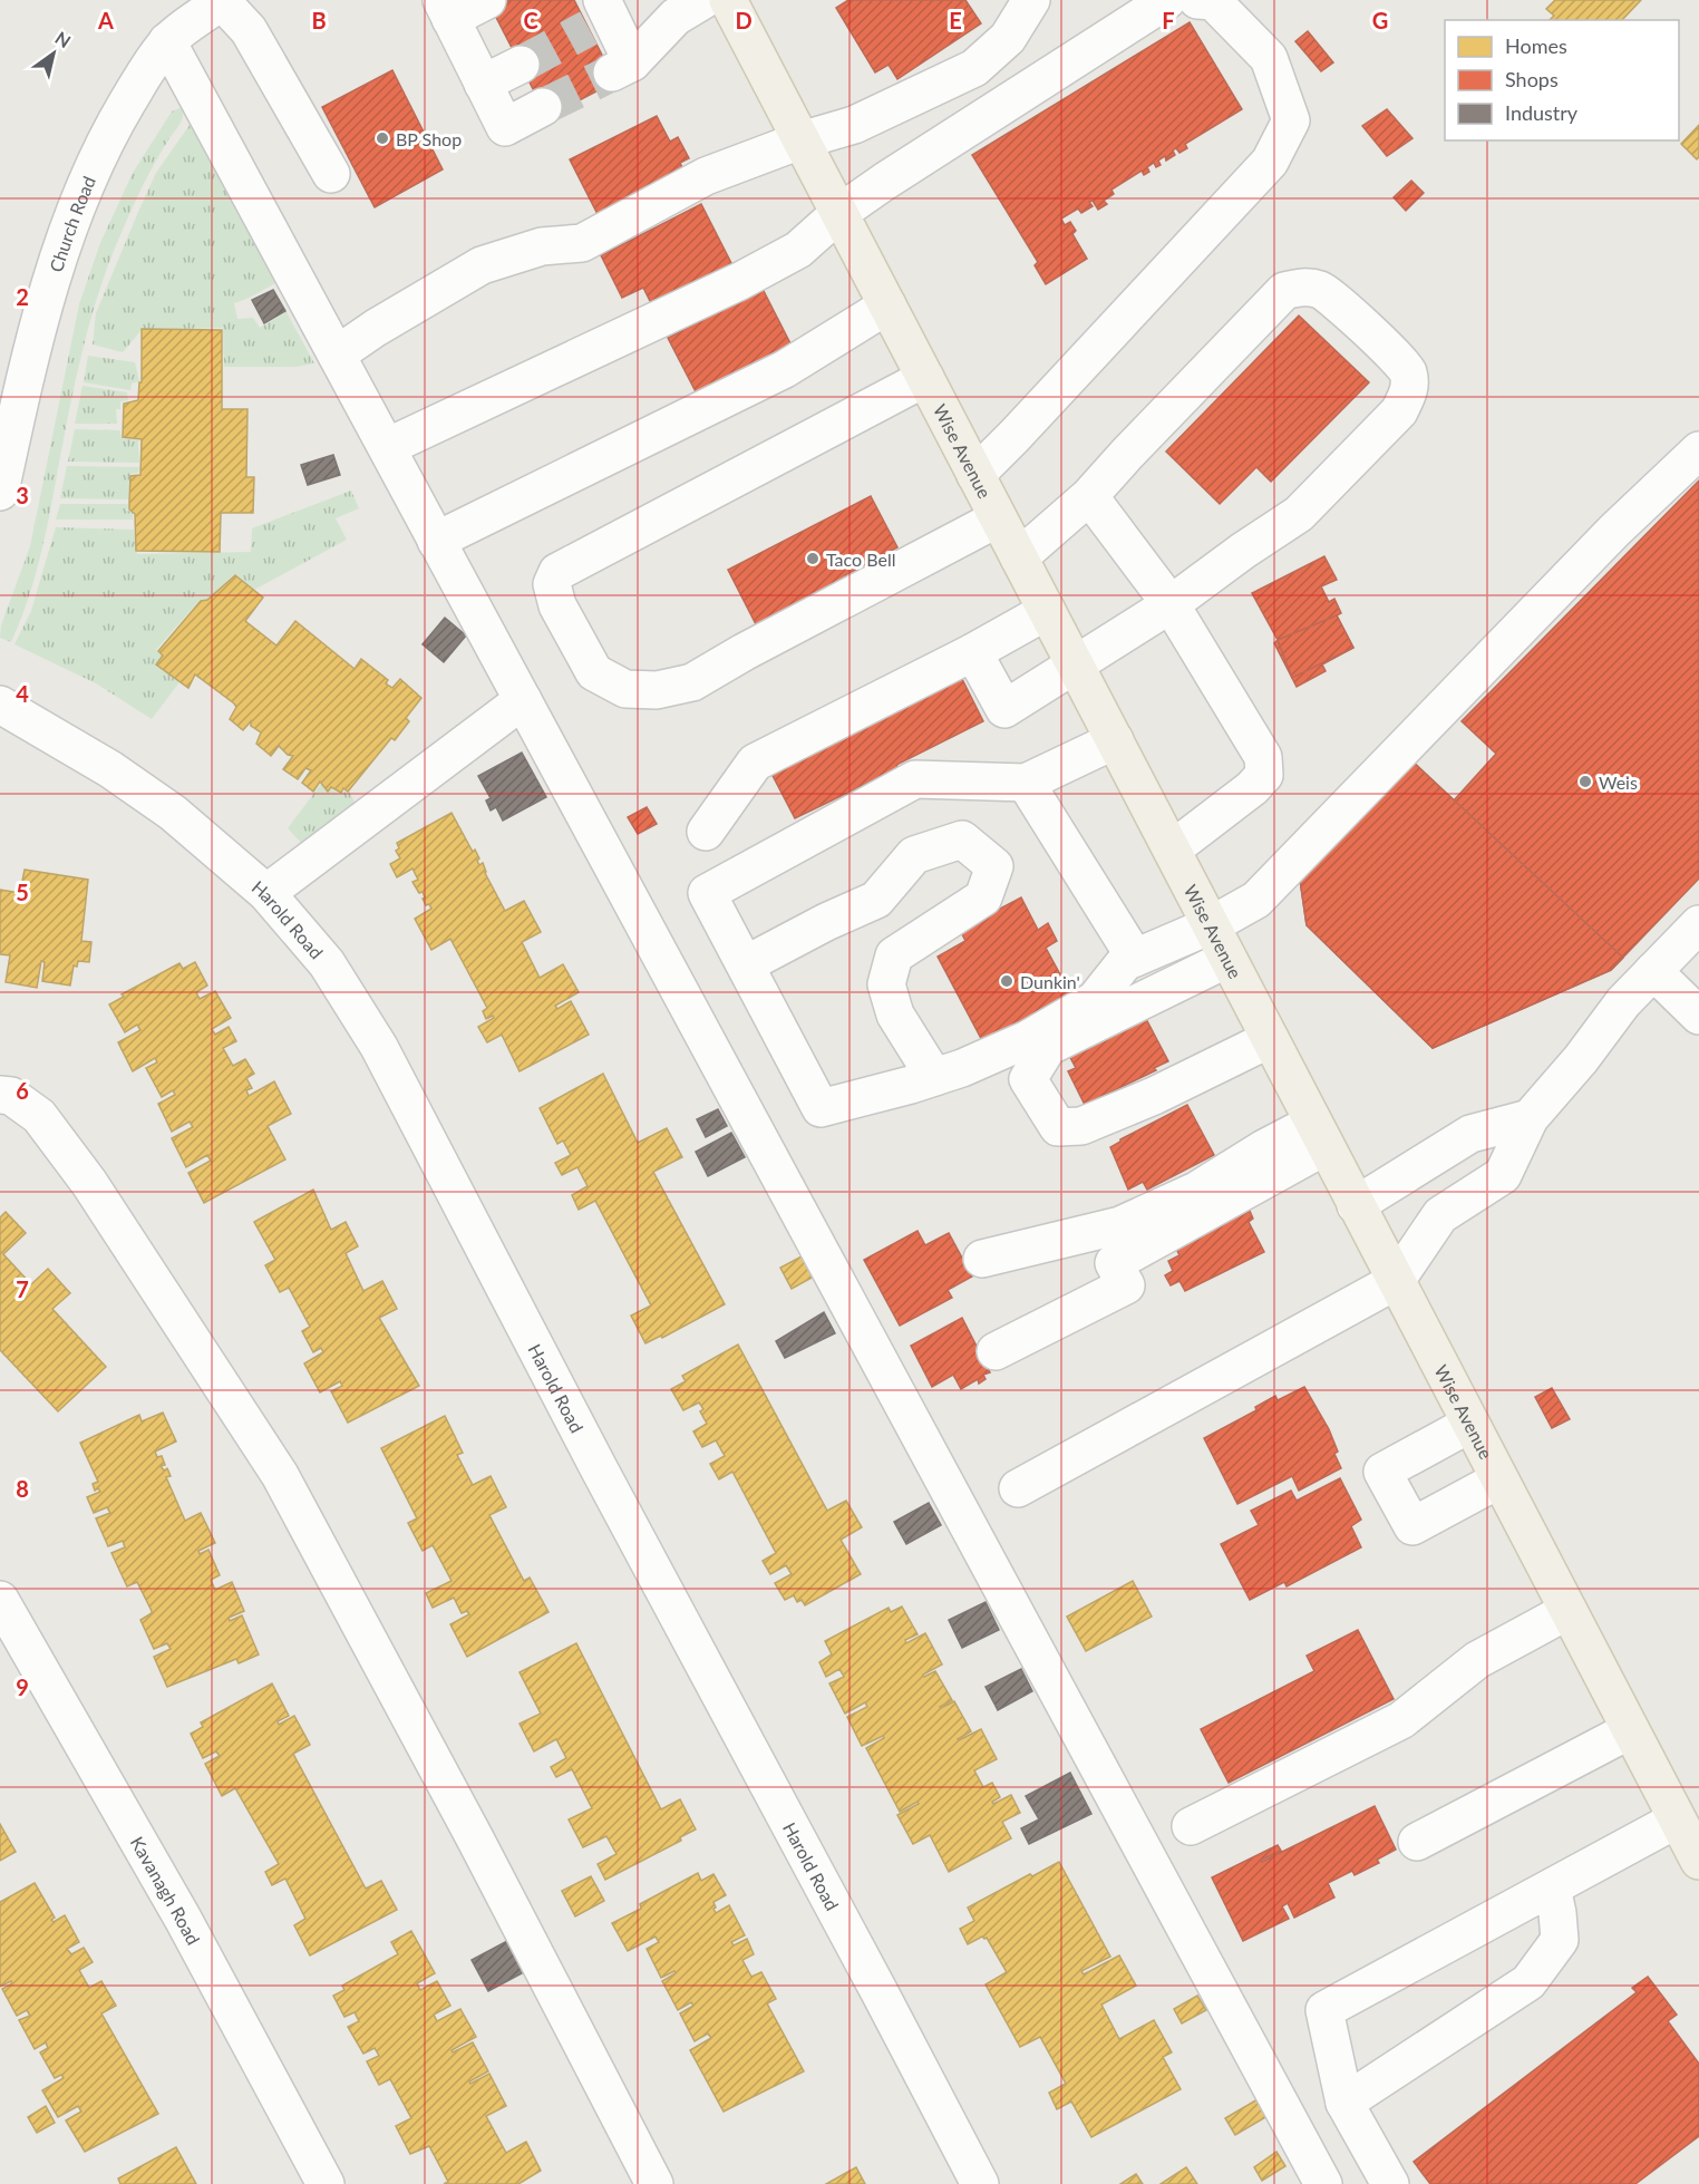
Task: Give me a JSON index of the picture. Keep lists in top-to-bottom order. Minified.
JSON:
{"streets":{"main road":["Wise Avenue"],"street":["Church Road","Harold Road","Kavanagh Road"]},"places":["BP Shop","Taco Bell","Weis","Dunkin'"],"legend":["Homes","Shops","Industry"],"north":"top right","grid":{"columns":["A","B","C","D","E","F","G"],"rows":["2","3","4","5","6","7","8","9"]}}
